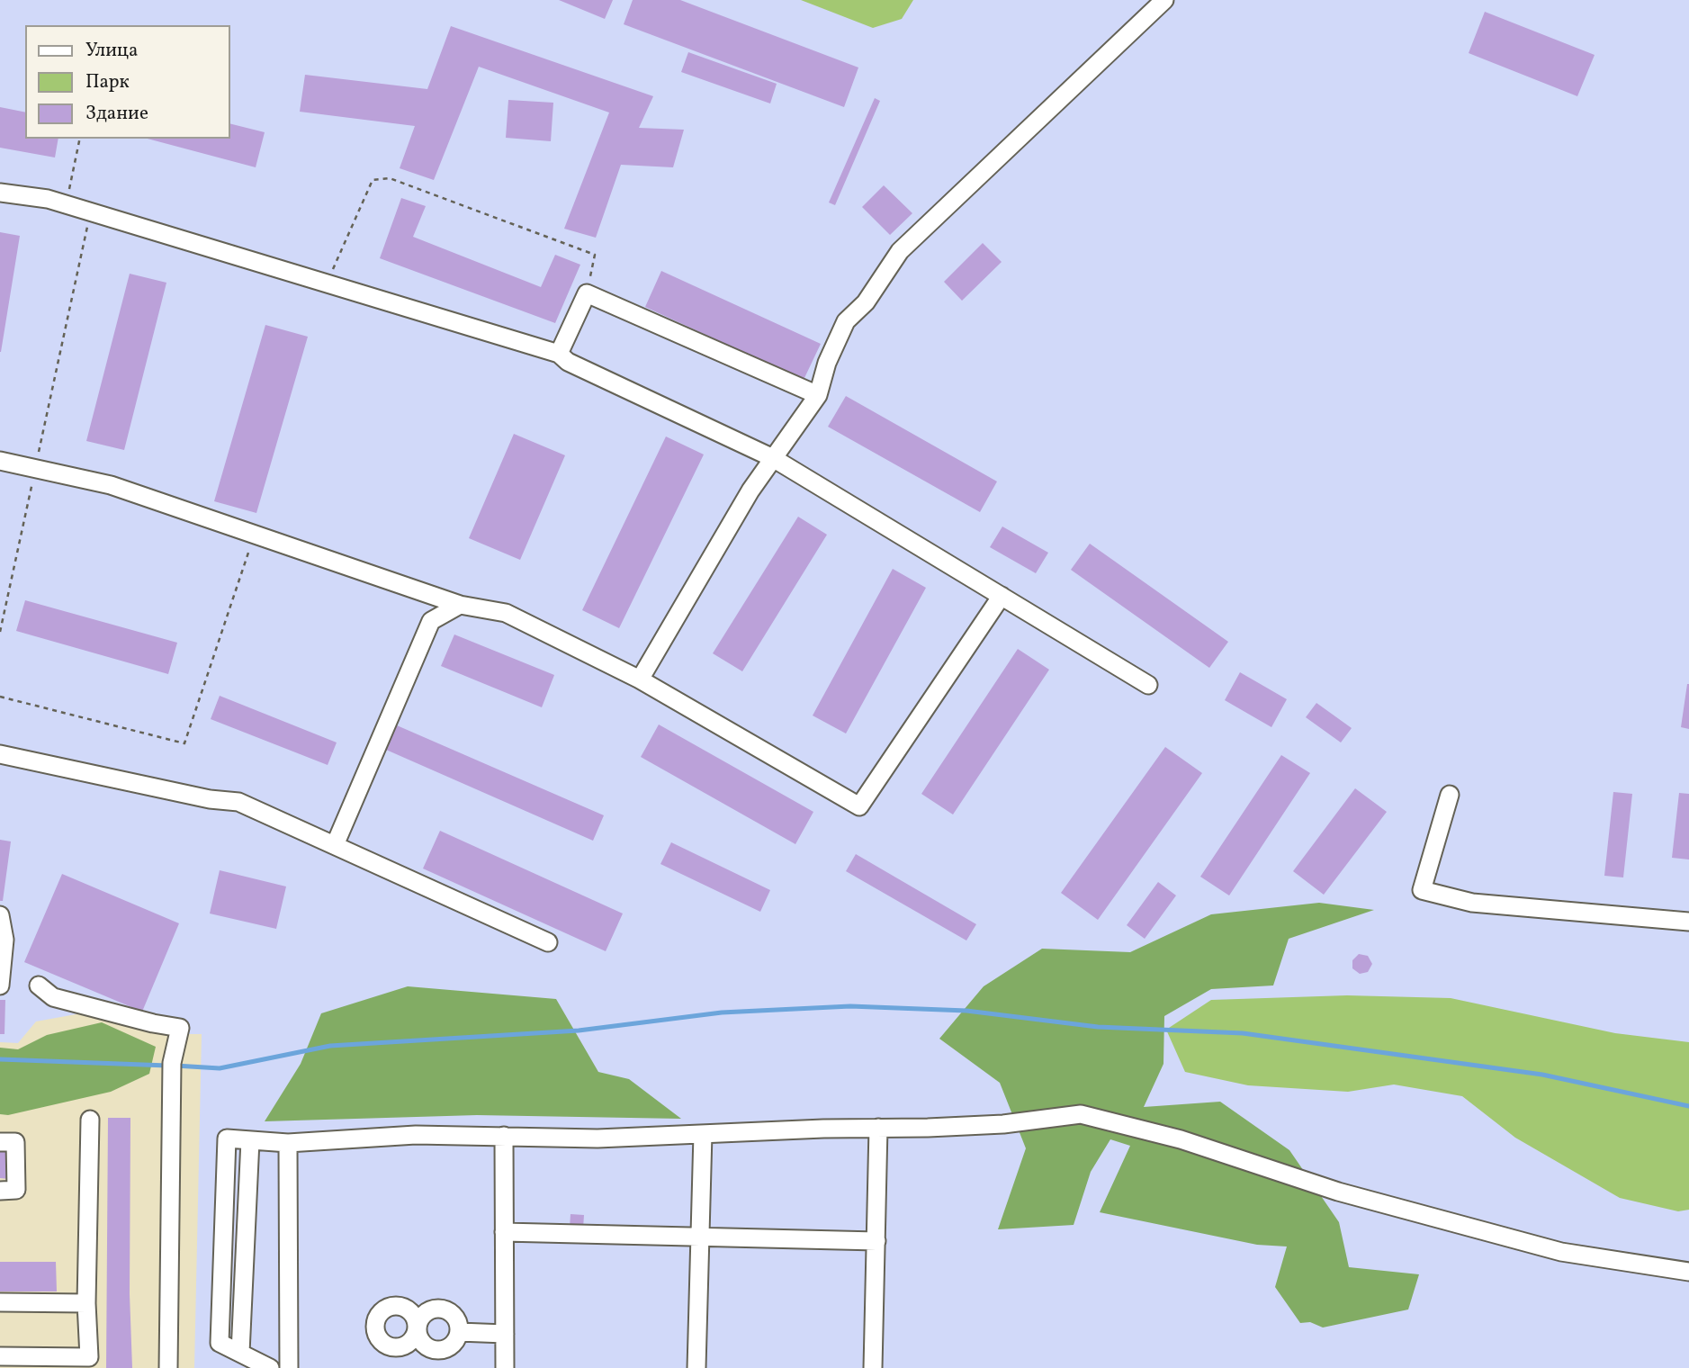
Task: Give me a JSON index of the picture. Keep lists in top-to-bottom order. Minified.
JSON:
{"legend":["Улица","Парк","Здание"]}
